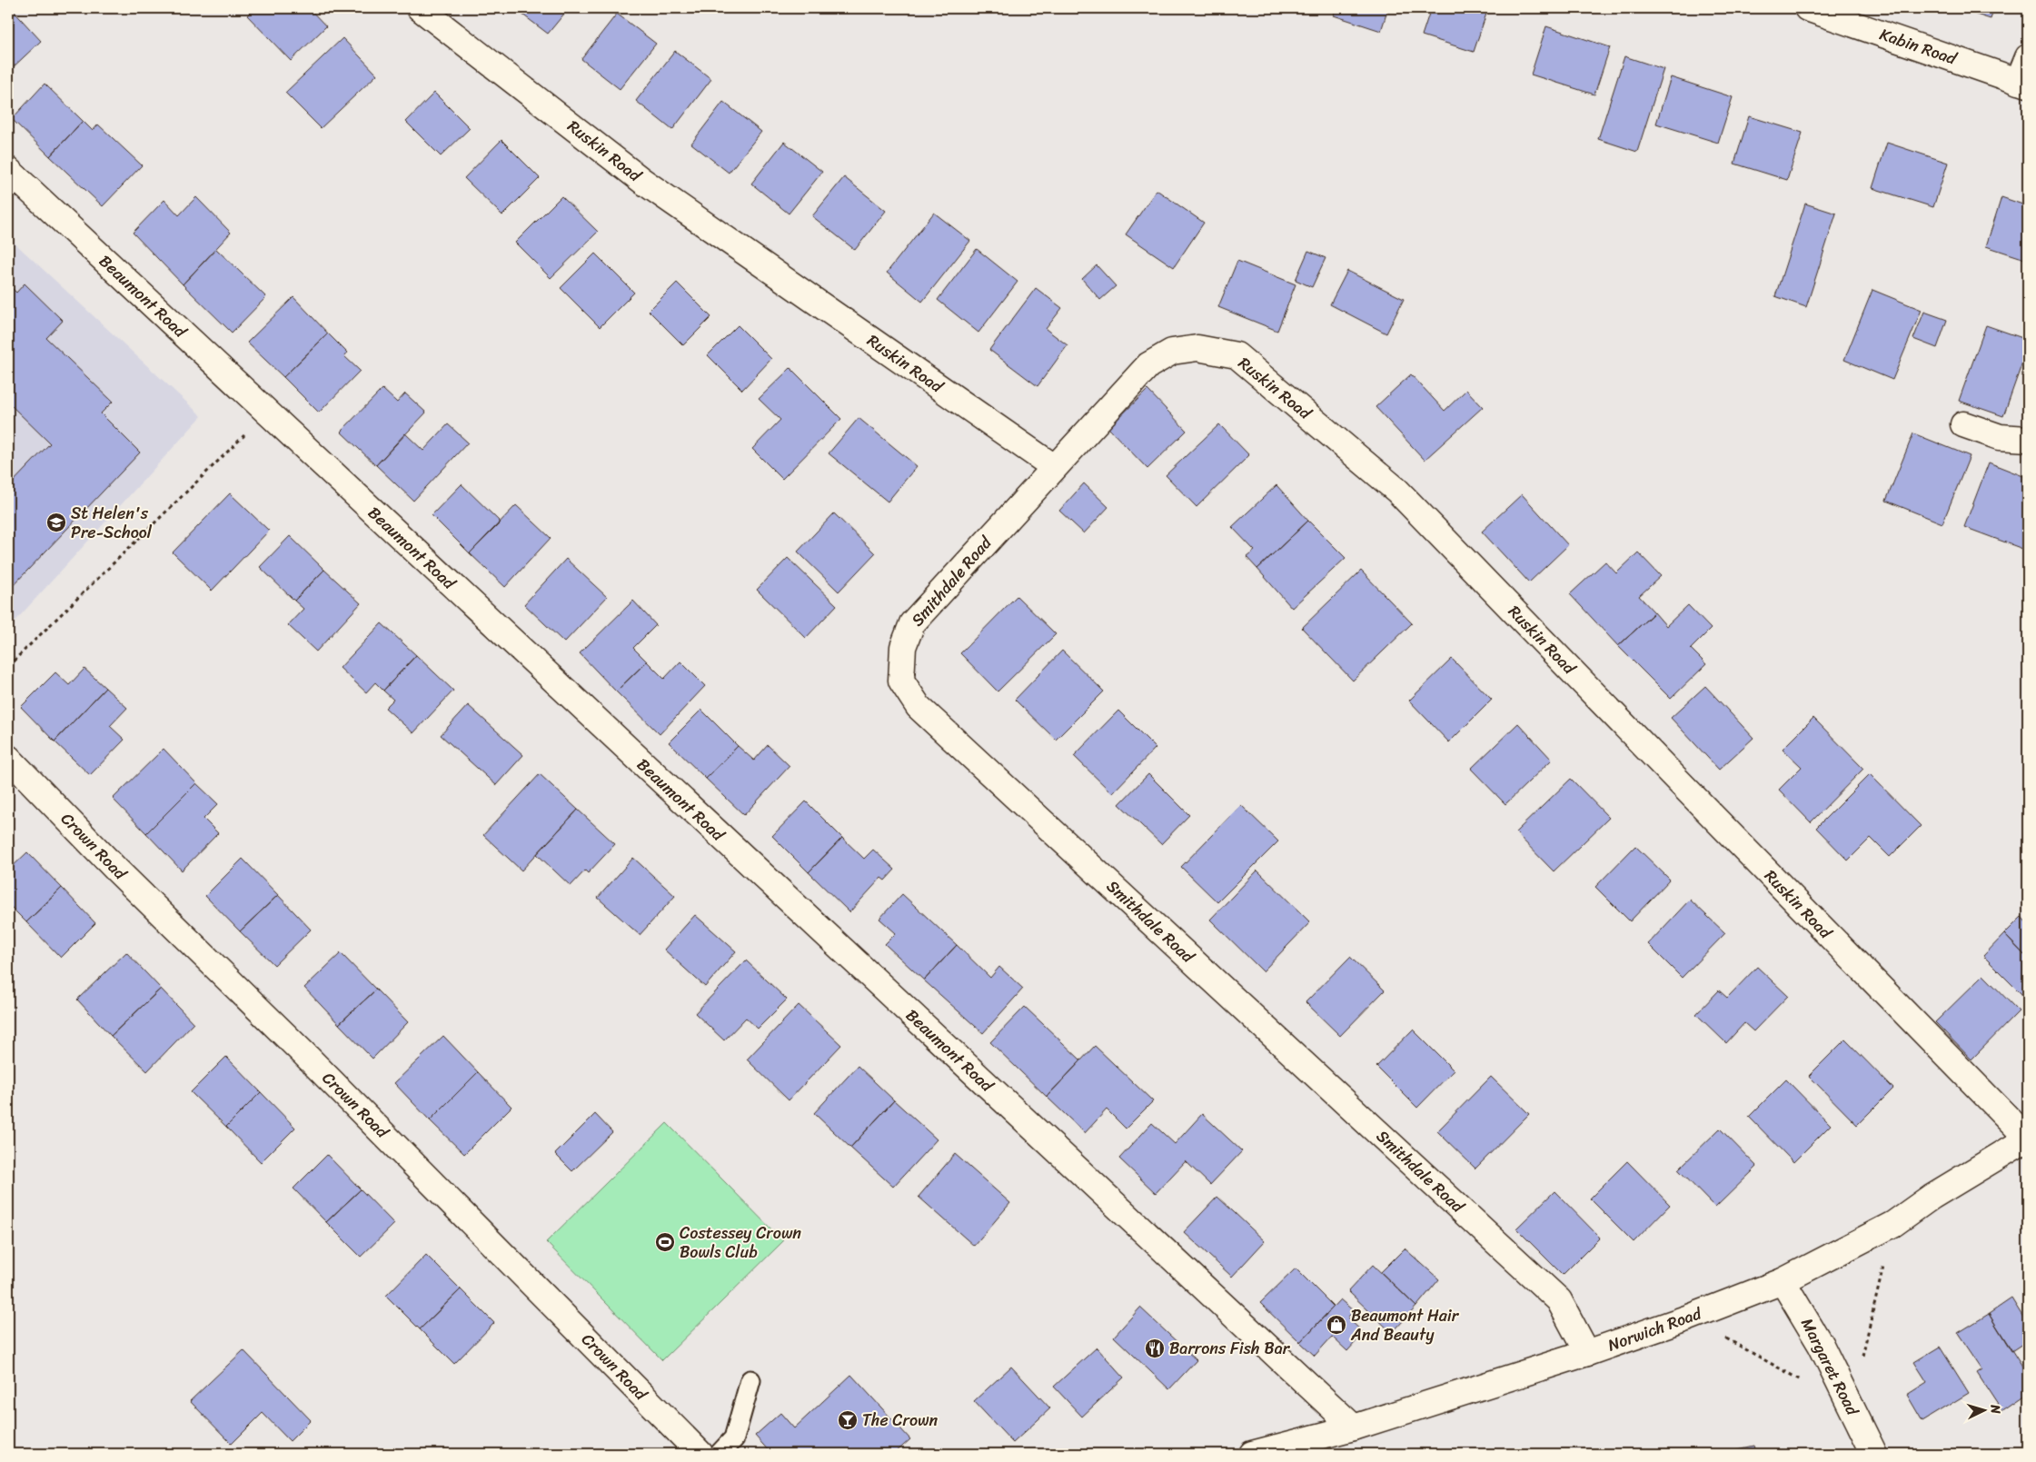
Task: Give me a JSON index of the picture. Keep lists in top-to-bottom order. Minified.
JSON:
{"streets":{"street":["Kabin Road","Ruskin Road","Beaumont Road","Smithdale Road","Crown Road","Norwich Road","Margaret Road"]},"crossings":[["Ruskin Road","Smithdale Road"],["Ruskin Road","Norwich Road"],["Beaumont Road","Norwich Road"],["Smithdale Road","Norwich Road"],["Norwich Road","Margaret Road"]],"places":{"school or university":["St Helen's Pre-School"],"sports":["Costessey Crown Bowls Club"],"shop":["Beaumont Hair And Beauty"],"restaurant":["Barrons Fish Bar"],"bar":["The Crown"]},"north":"right"}
